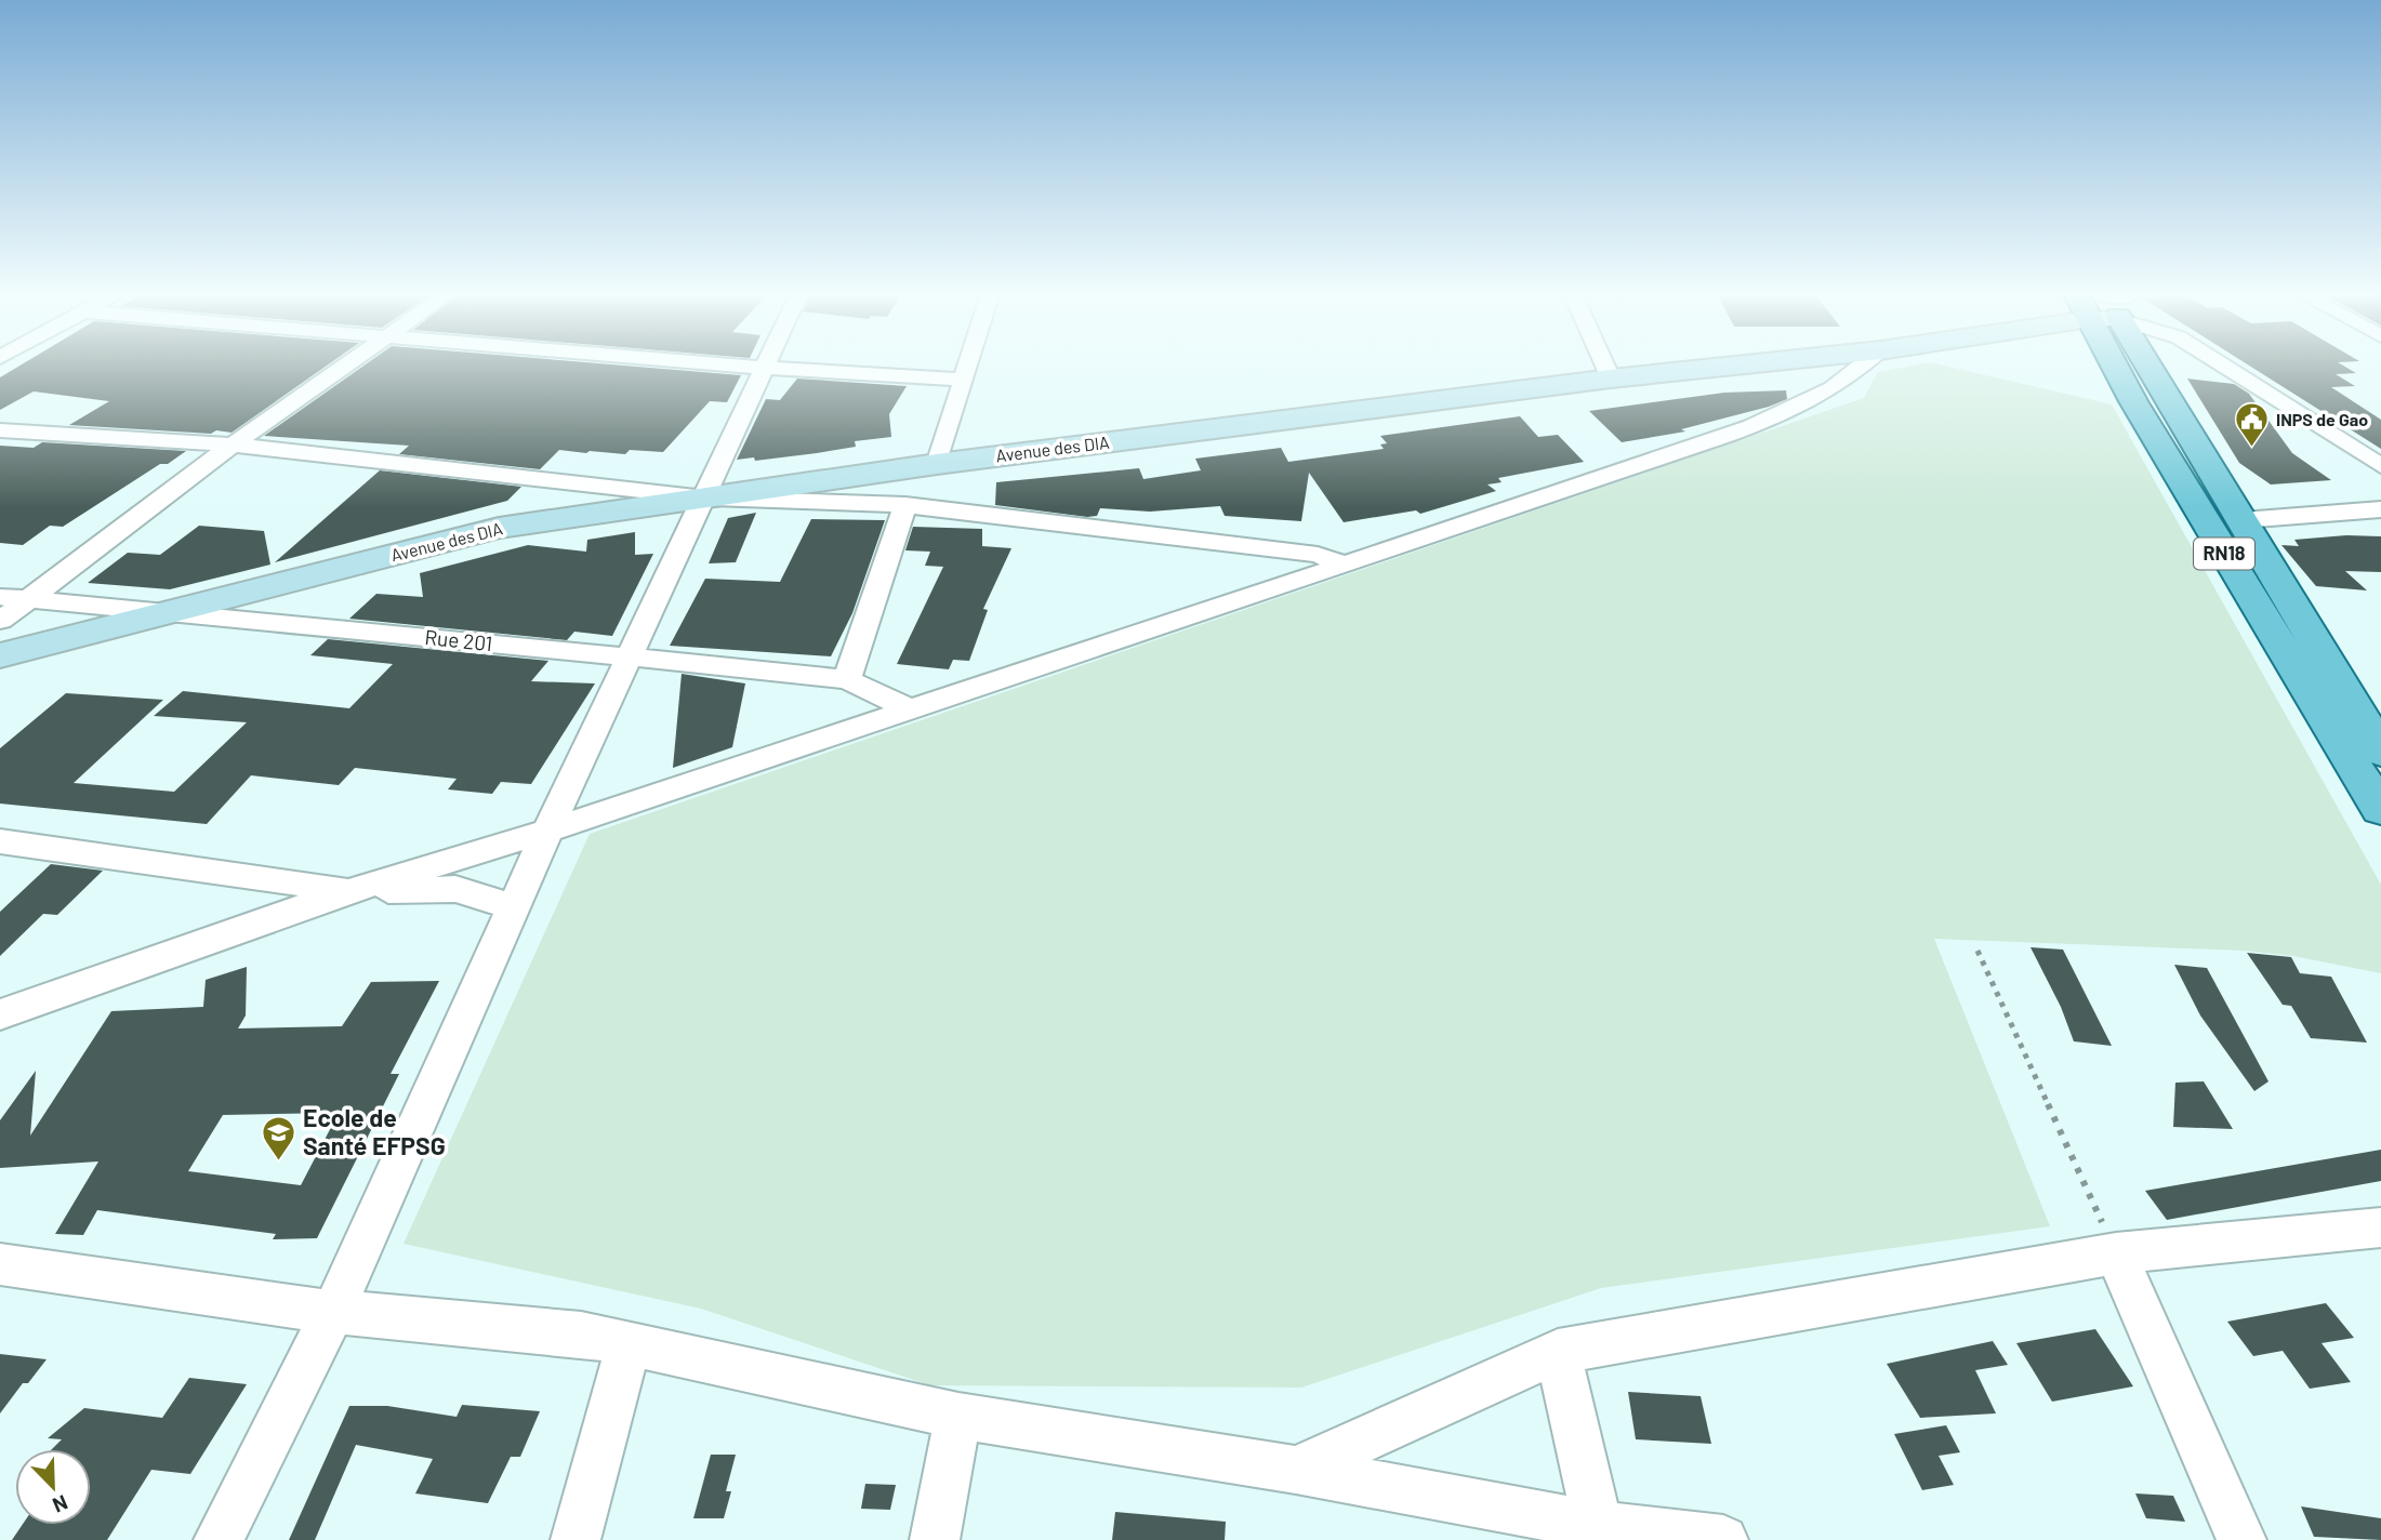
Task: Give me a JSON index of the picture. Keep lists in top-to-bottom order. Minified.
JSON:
{"streets":{"main road":["RN18"],"street":["Avenue des DIA","Rue 201"]},"crossings":[["Avenue des DIA","Rue 201"]],"places":{"public building":["INPS de Gao"],"school or university":["Ecole de Santé EFPSG"]},"north":"bottom right"}
